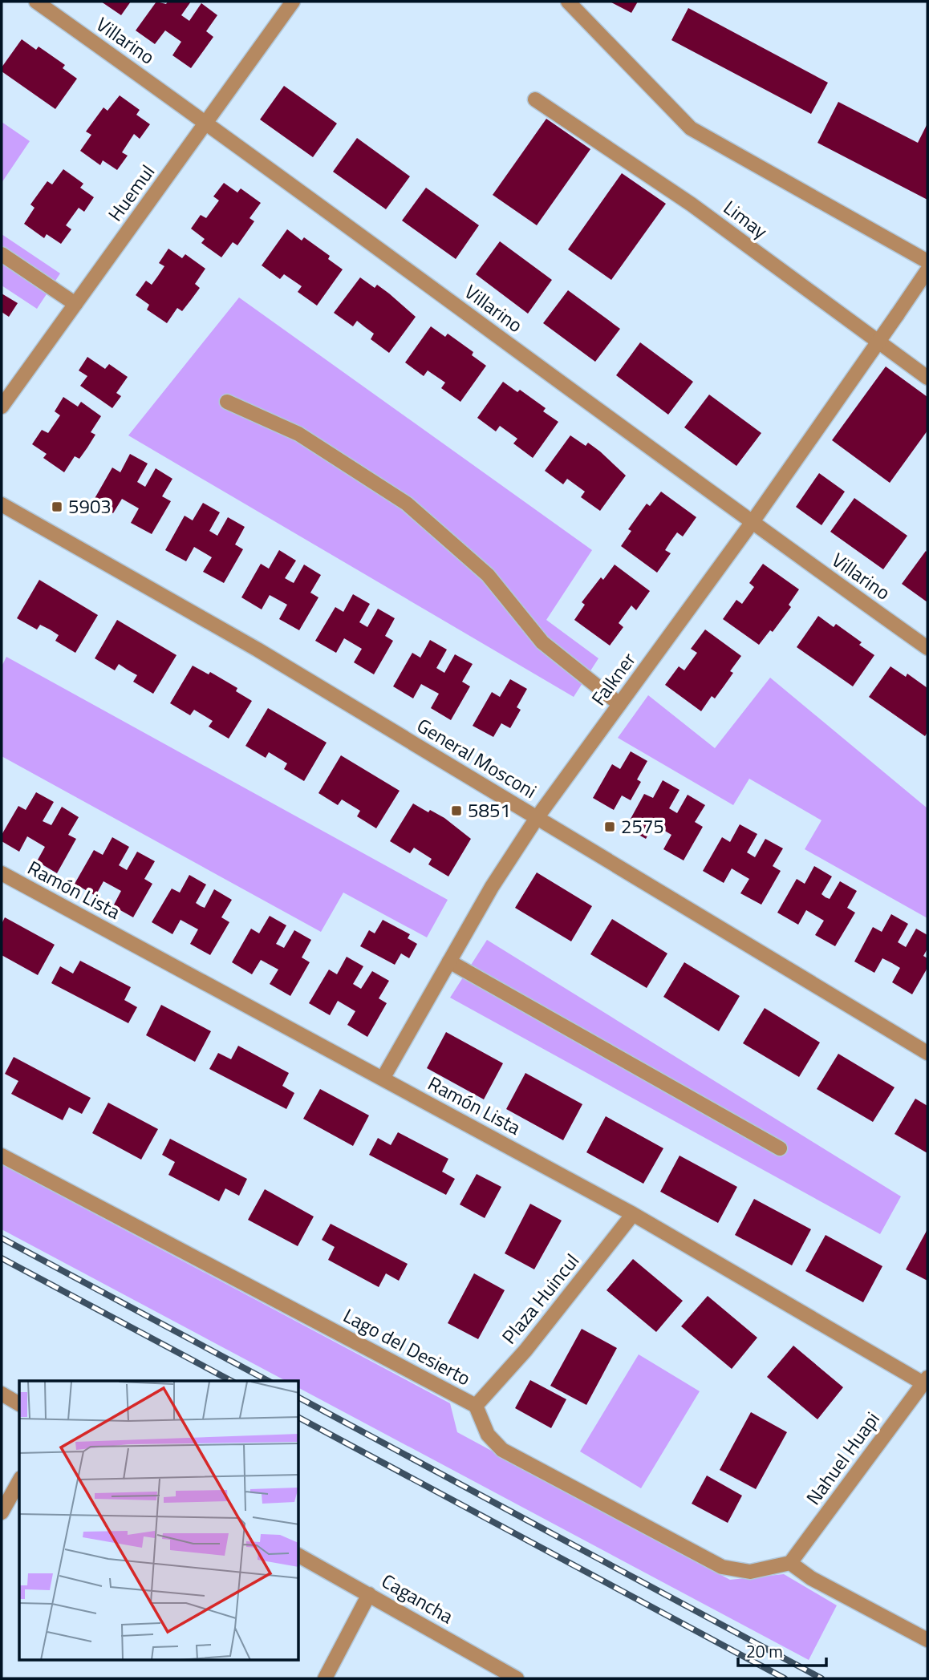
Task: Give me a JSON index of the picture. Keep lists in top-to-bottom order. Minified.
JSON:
{"streets":{"street":["Villarino","Huemul","Limay","Falkner","General Mosconi","Ramón Lista","Plaza Huincul","Lago del Desierto","Nahuel Huapi","Cagancha"]},"crossings":[["Villarino","Huemul"],["Villarino","Falkner"],["Limay","Falkner"],["Falkner","General Mosconi"],["Falkner","Ramón Lista"],["Ramón Lista","Plaza Huincul"],["Ramón Lista","Nahuel Huapi"],["Plaza Huincul","Lago del Desierto"],["Lago del Desierto","Nahuel Huapi"]],"places":{"transit":["5903","5851","2575"]},"scale_bar":"20 m"}
